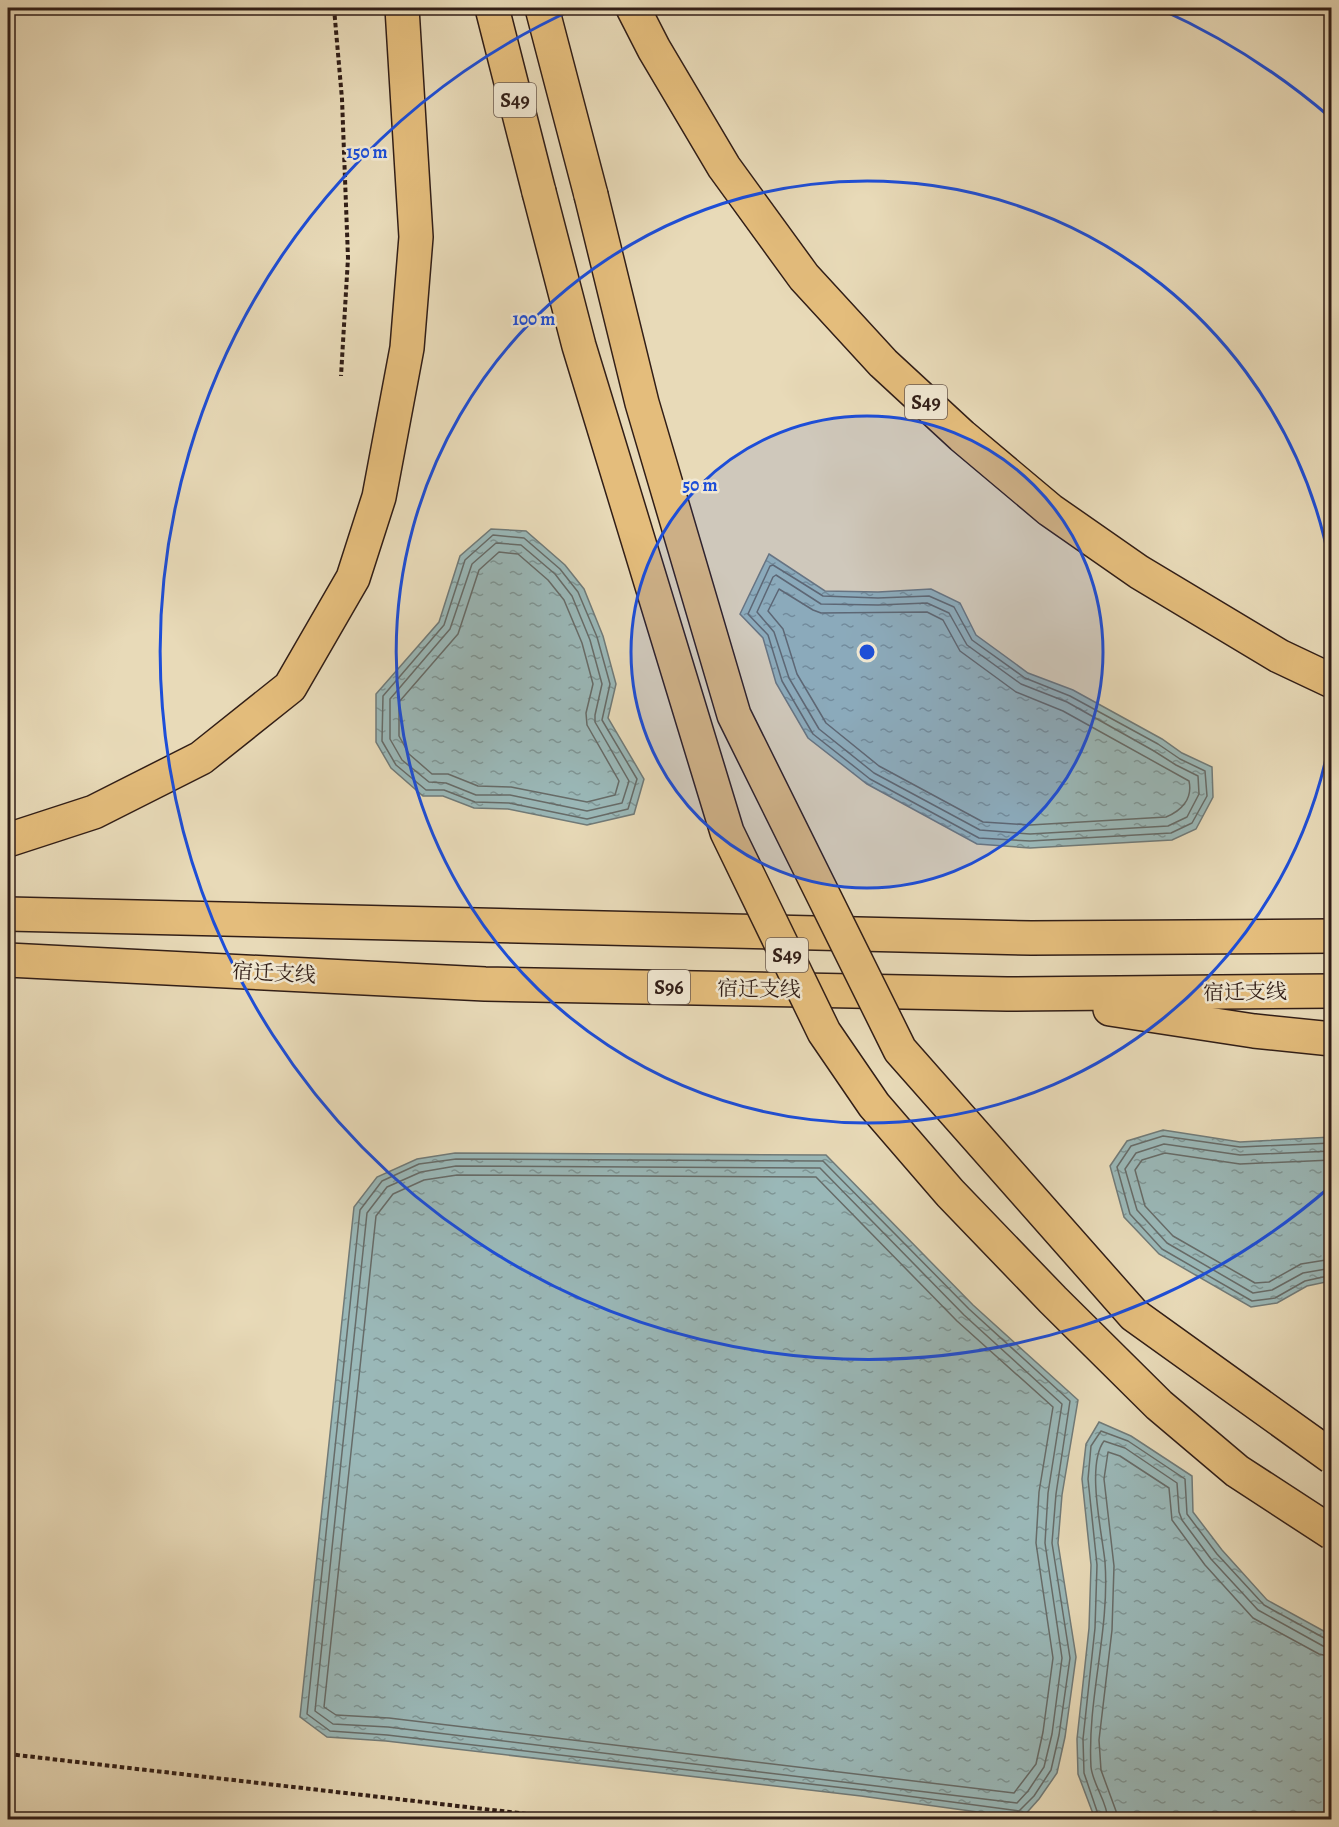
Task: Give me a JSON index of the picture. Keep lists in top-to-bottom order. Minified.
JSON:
{"streets":{"highway":["S49","宿迁支线","S96"]},"rings":["150 m","100 m","50 m"]}
